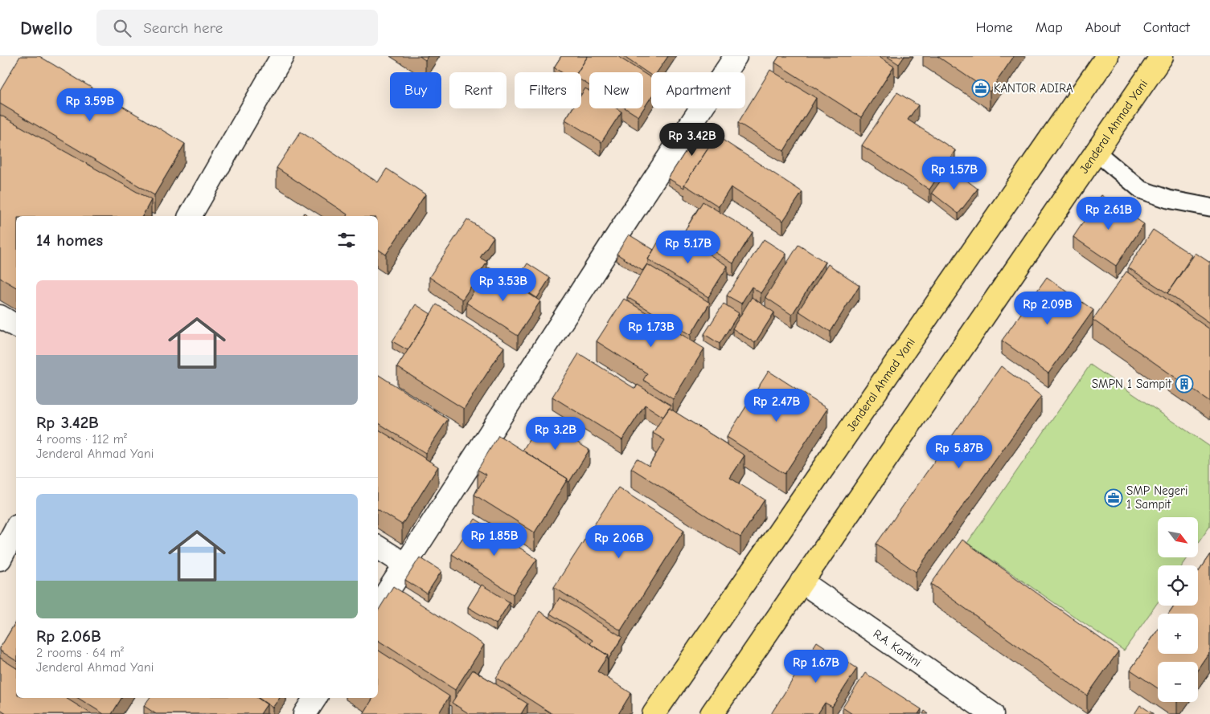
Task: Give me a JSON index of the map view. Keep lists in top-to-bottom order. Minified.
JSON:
{"streets":{"highway":["Jenderal Ahmad Yani"],"street":["R.A. Kartini"]},"crossings":[["Jenderal Ahmad Yani","R.A. Kartini"]],"places":{"office":["KANTOR ADIRA","SMP Negeri 1 Sampit"],"building":["SMPN 1 Sampit"]},"north":"bottom right","page":{"header":"Dwello","search":"Search here","nav":["Home","Map","About","Contact"],"chip":["Buy","Rent","Filters","New","Apartment"],"price":["Rp 3.59B","Rp 3.42B","Rp 1.57B","Rp 2.61B","Rp 5.17B","Rp 3.53B","Rp 2.09B","Rp 1.73B","Rp 2.47B","Rp 3.2B","Rp 5.87B","Rp 1.85B","Rp 2.06B","Rp 1.67B"],"heading":"14 homes","list":[{"name":"Rp 3.42B","note":"4 rooms · 112 m² · Jenderal Ahmad Yani"},{"name":"Rp 2.06B","note":"2 rooms · 64 m² · Jenderal Ahmad Yani"}],"map_buttons":["+","−"]}}
